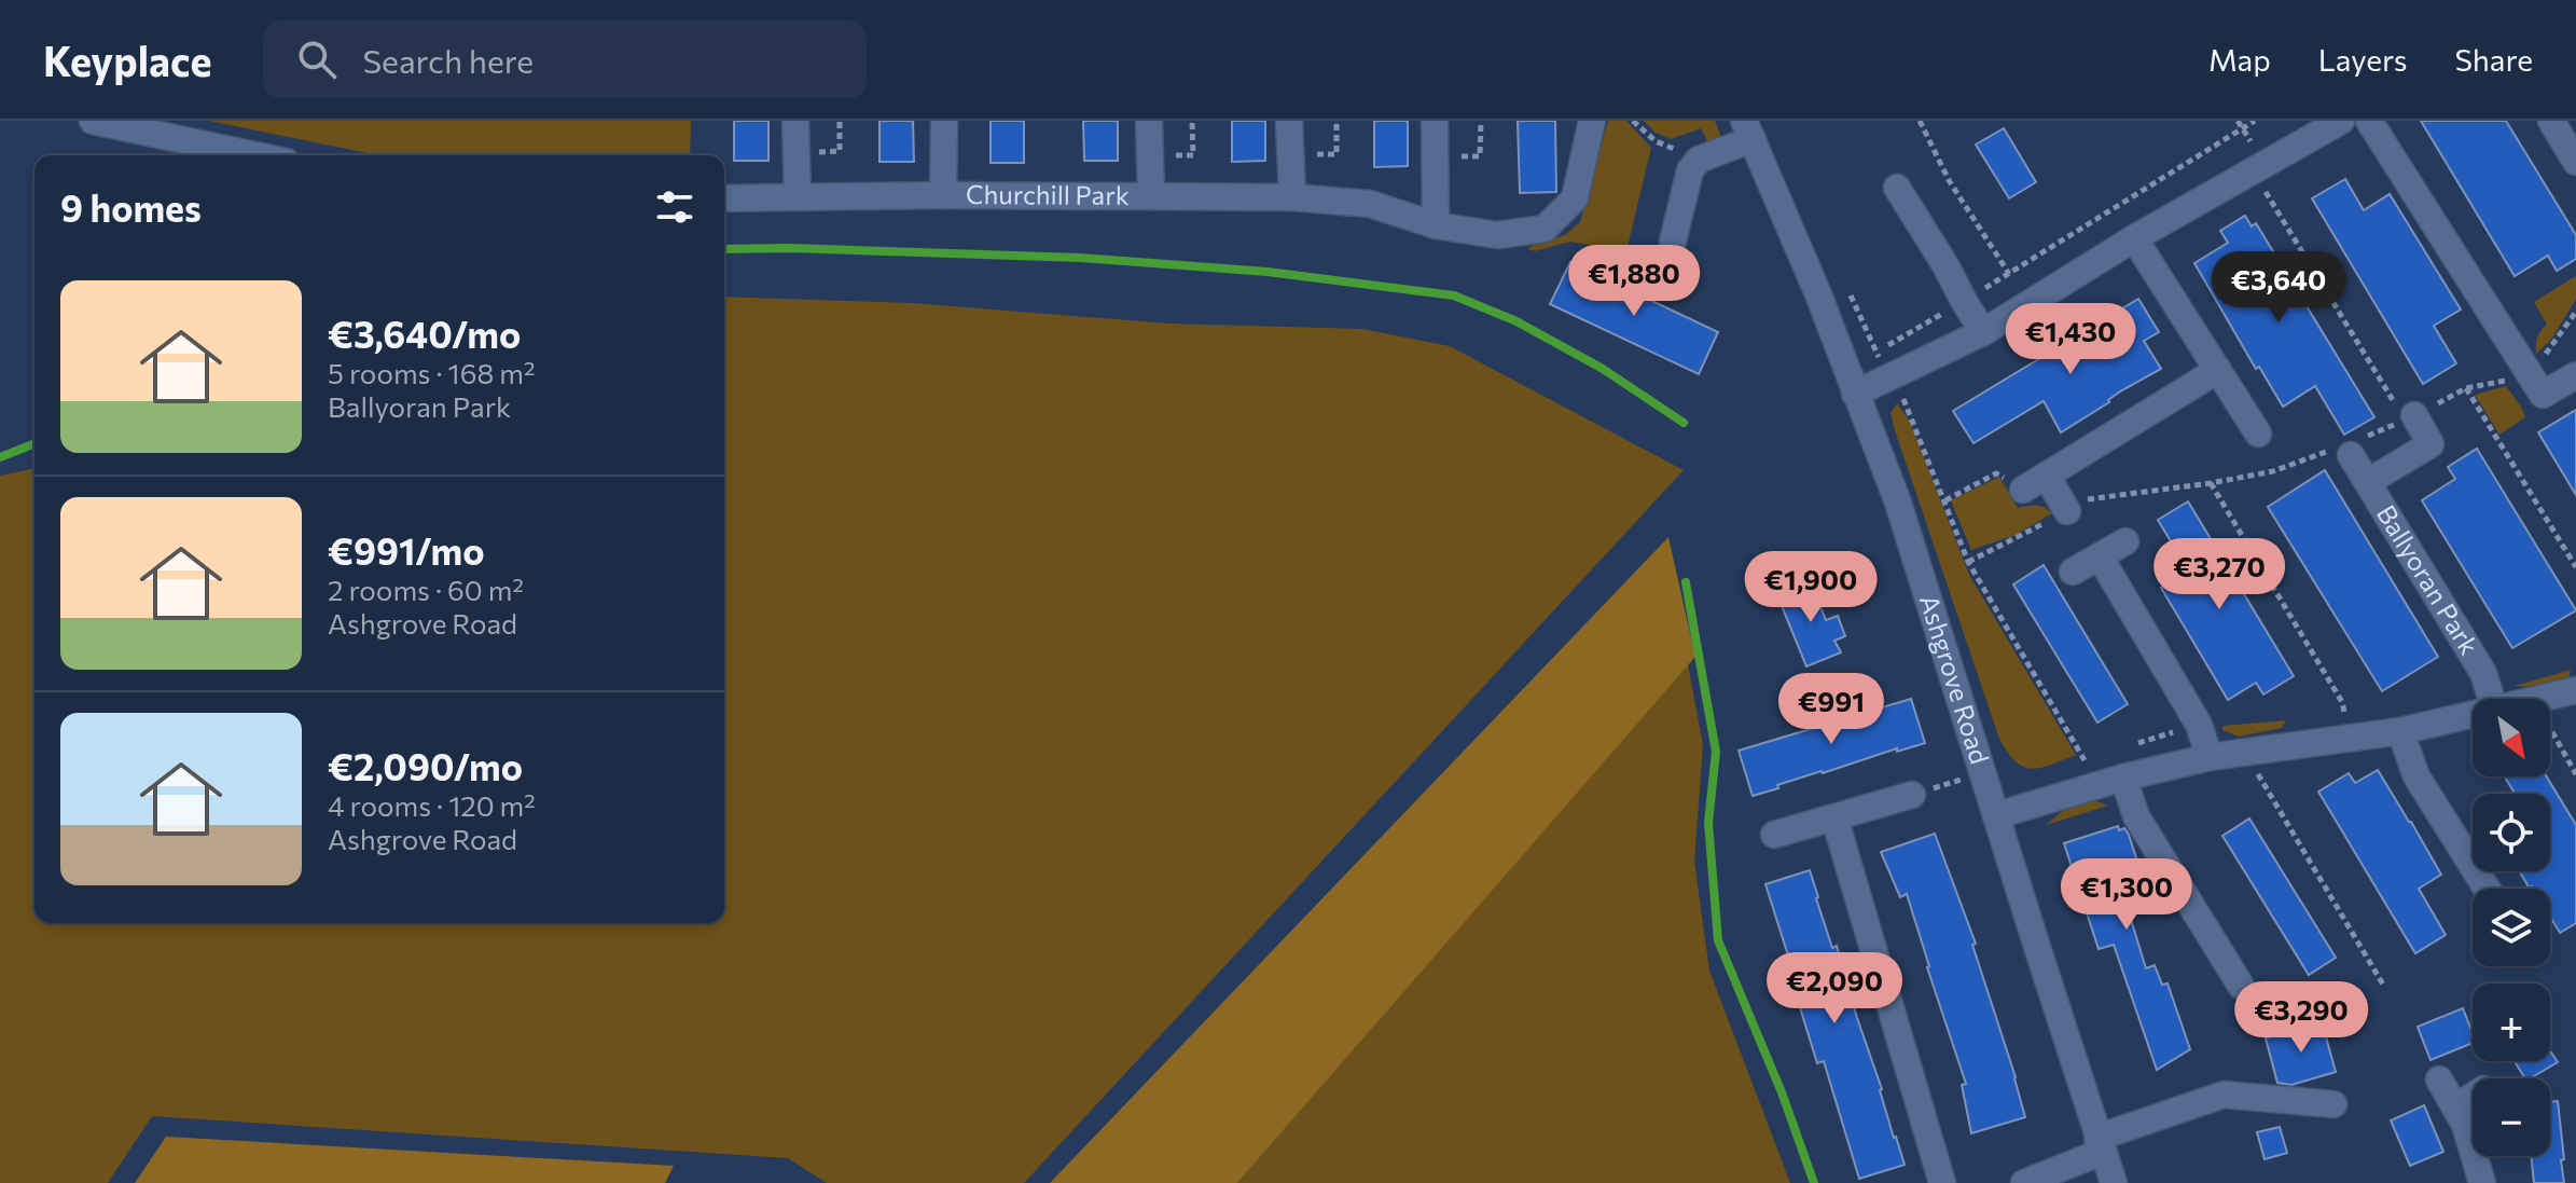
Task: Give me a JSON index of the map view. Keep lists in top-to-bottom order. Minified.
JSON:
{"streets":{"street":["Churchill Park","Ballyoran Park","Ashgrove Road"]},"north":"bottom right","page":{"header":"Keyplace","search":"Search here","nav":["Map","Layers","Share"],"heading":"9 homes","price":["€1,880","€3,640","€1,430","€3,270","€1,900","€991","€1,300","€2,090","€3,290"],"list":[{"name":"€3,640/mo","note":"5 rooms · 168 m² · Ballyoran Park"},{"name":"€991/mo","note":"2 rooms · 60 m² · Ashgrove Road"},{"name":"€2,090/mo","note":"4 rooms · 120 m² · Ashgrove Road"}],"map_buttons":["+","−"]}}
